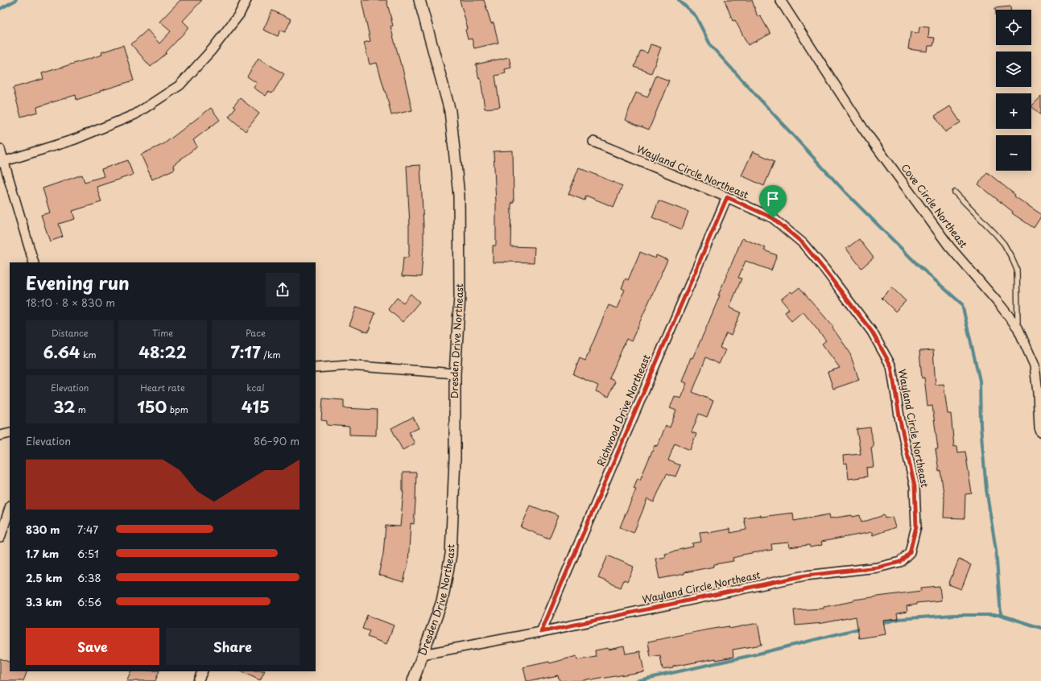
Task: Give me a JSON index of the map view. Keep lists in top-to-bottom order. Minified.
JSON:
{"streets":{"street":["Wayland Circle Northeast","Cove Circle Northeast","Dresden Drive Northeast","Richwood Drive Northeast"]},"crossings":[["Wayland Circle Northeast","Dresden Drive Northeast"],["Wayland Circle Northeast","Richwood Drive Northeast"]],"page":{"map_buttons":["+","−"],"heading":["Evening run","18:10 · 8 × 830 m"],"stats":[["Distance","6.64 km"],["Time","48:22"],["Pace","7:17 /km"],["Elevation","32 m"],["Heart rate","150 bpm"],["kcal","415"]],"chart":["Elevation","86–90 m"],"list":[{"name":"830 m","note":"7:47"},{"name":"1.7 km","note":"6:51"},{"name":"2.5 km","note":"6:38"},{"name":"3.3 km","note":"6:56"}],"buttons":["Save","Share"]}}
